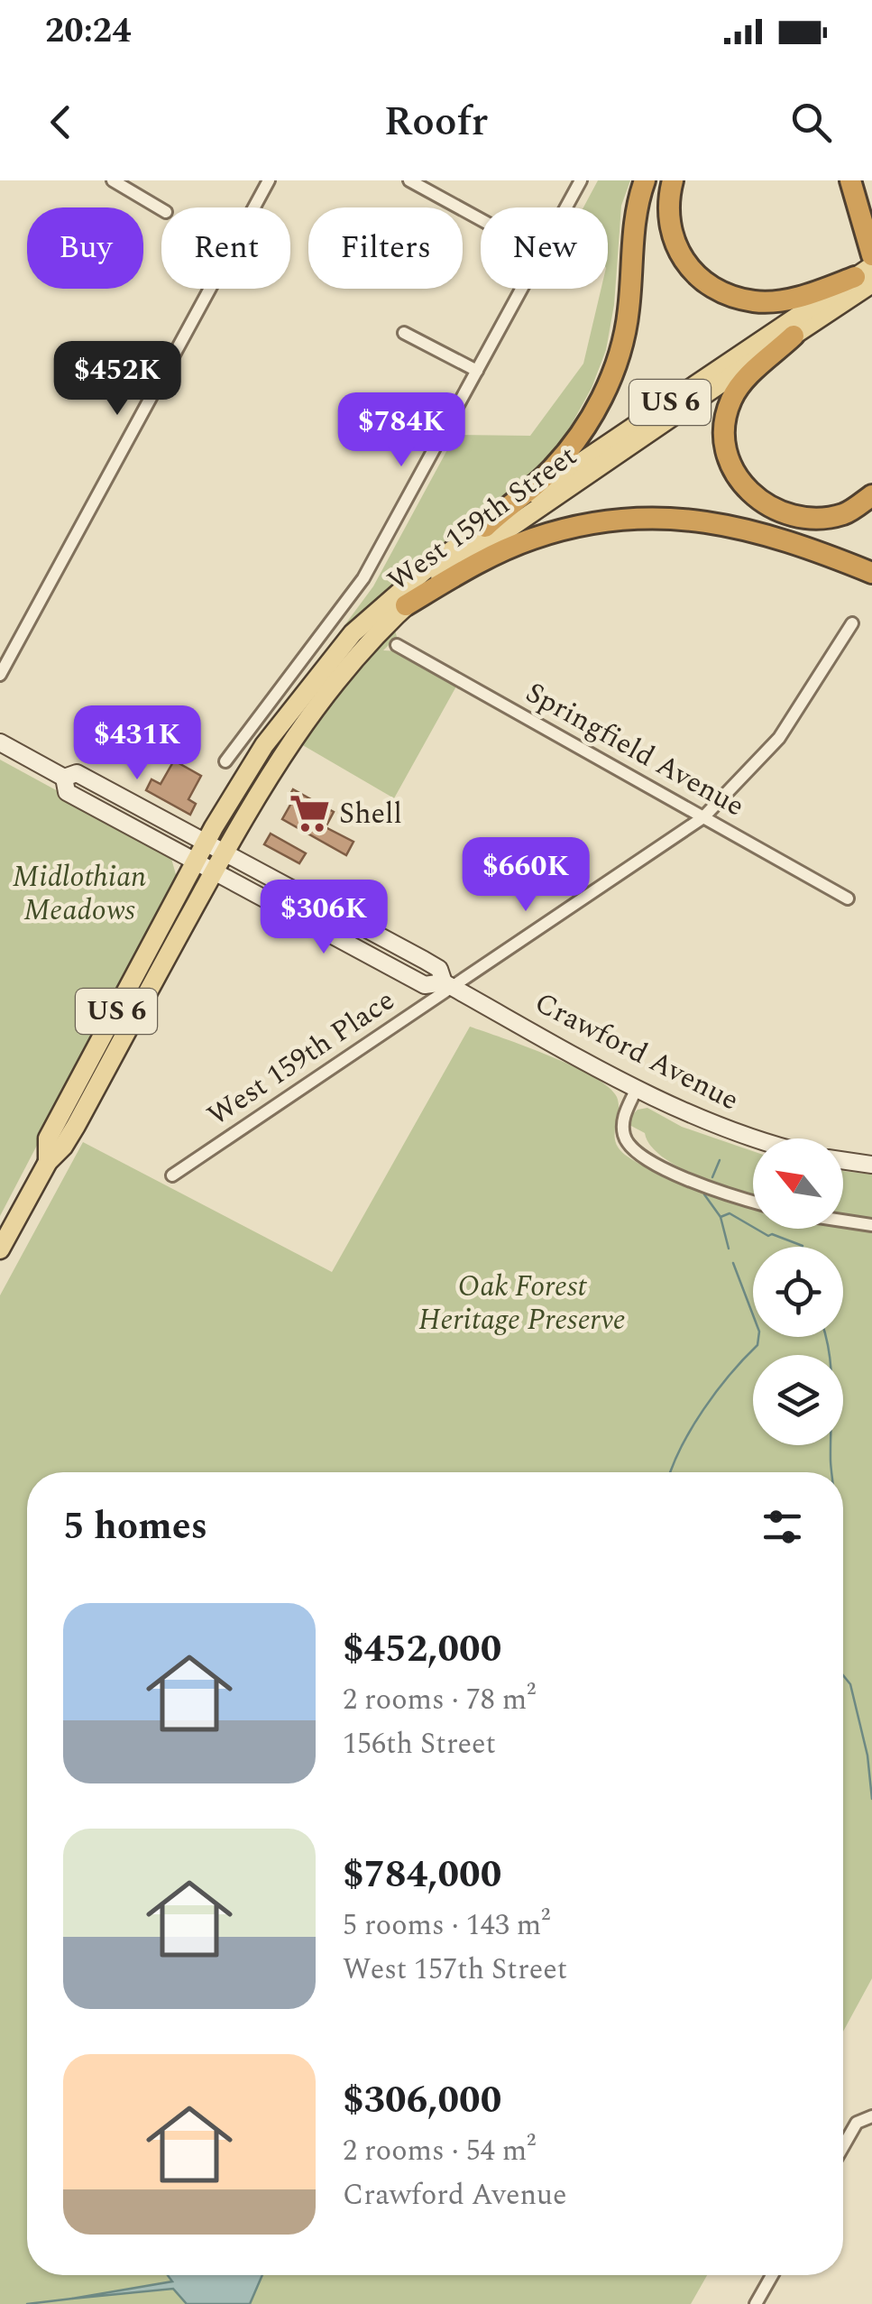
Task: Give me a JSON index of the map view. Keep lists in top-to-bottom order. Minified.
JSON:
{"streets":{"main road":["US 6","West 159th Street","Crawford Avenue"],"street":["Springfield Avenue","West 159th Place"]},"crossings":[["West 159th Street","Crawford Avenue"],["Springfield Avenue","West 159th Place"],["Crawford Avenue","West 159th Place"]],"parks":["Midlothian Meadows","Oak Forest Heritage Preserve"],"places":{"supermarket":["Shell"]},"north":"top left","page":{"status":"20:24","header":"Roofr","chip":["Buy","Rent","Filters","New"],"price":["$452K","$784K","$431K","$660K","$306K"],"heading":"5 homes","list":[{"name":"$452,000","note":"2 rooms · 78 m² · 156th Street"},{"name":"$784,000","note":"5 rooms · 143 m² · West 157th Street"},{"name":"$306,000","note":"2 rooms · 54 m² · Crawford Avenue"}]}}
